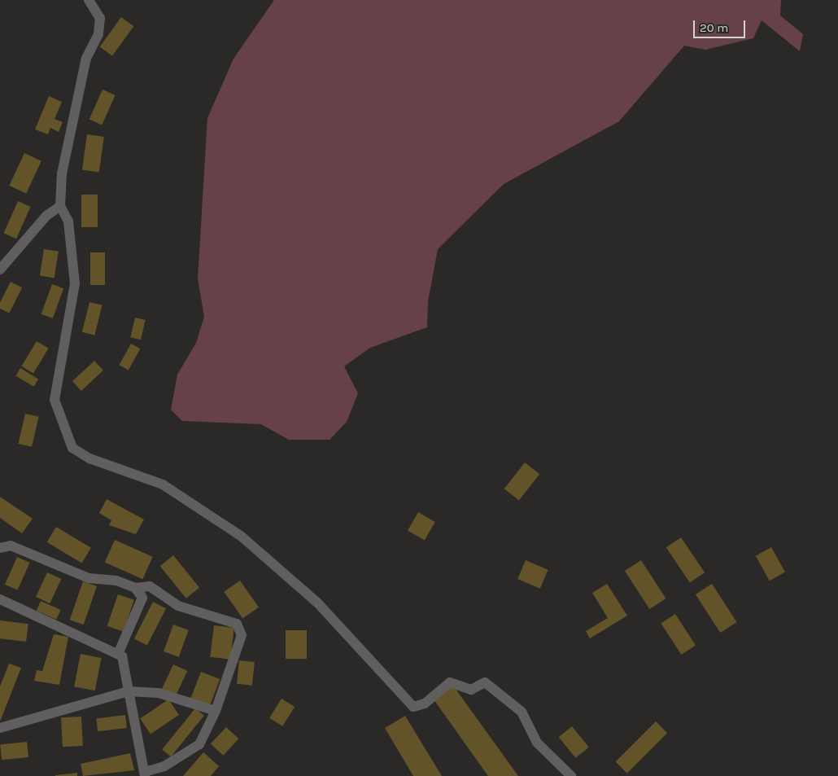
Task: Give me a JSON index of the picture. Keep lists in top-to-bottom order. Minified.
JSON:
{"scale_bar":"20 m"}
